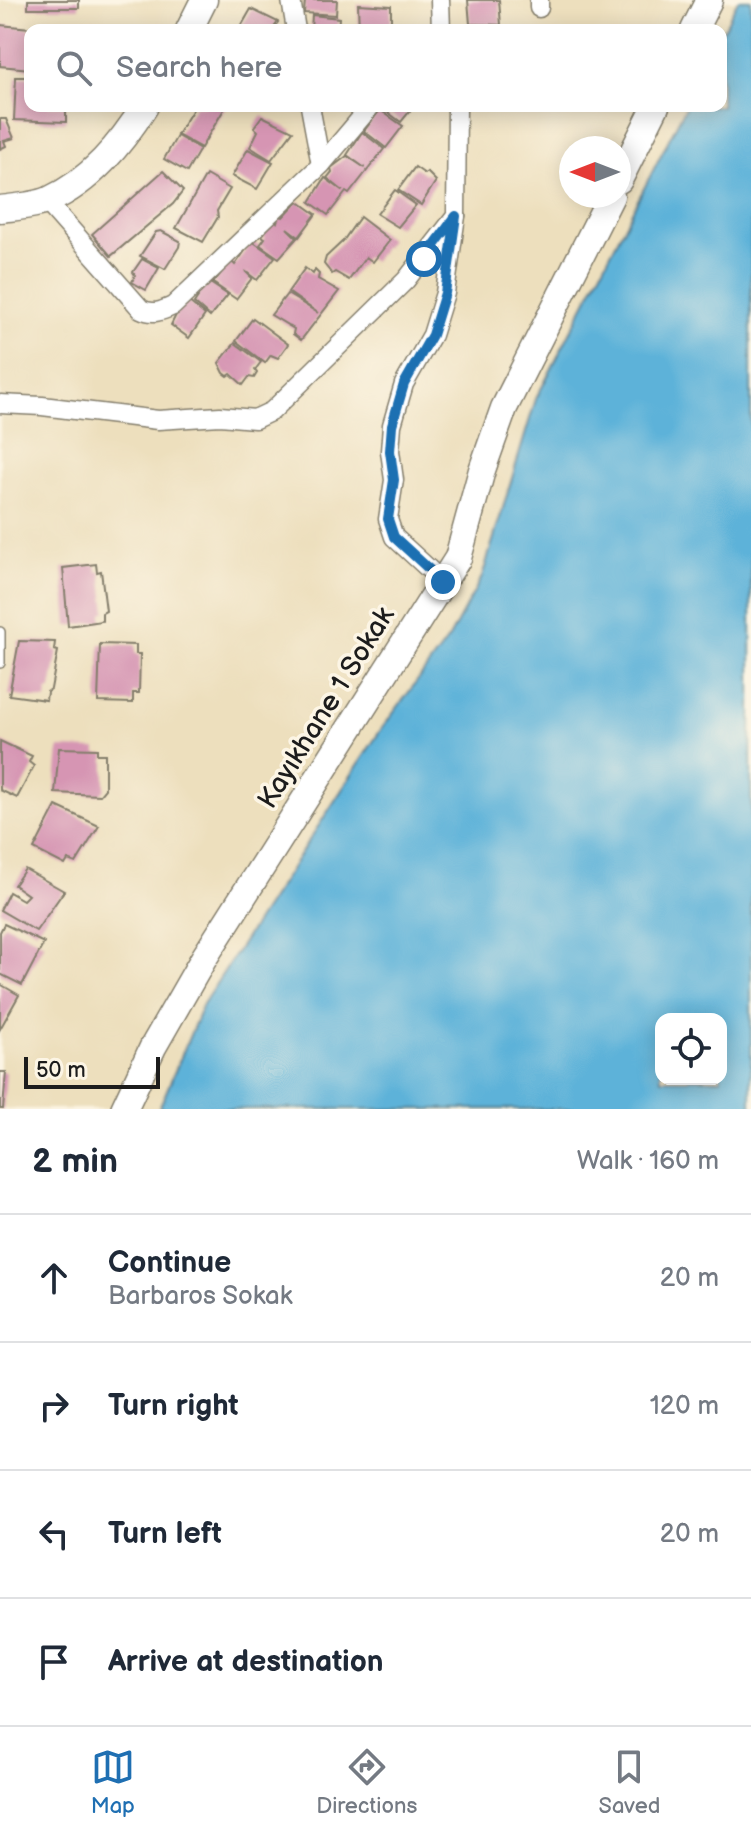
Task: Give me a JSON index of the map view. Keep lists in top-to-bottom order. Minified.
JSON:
{"streets":{"street":["Kayıkhane 1 Sokak"]},"scale_bar":"50 m","north":"left","page":{"search":"Search here","scale":"50 m","heading":["2 min","Walk · 160 m"],"list":[["Continue","Barbaros Sokak","20 m"],["Turn right","120 m"],["Turn left","20 m"],"Arrive at destination"],"nav":["Map","Directions","Saved"]}}
